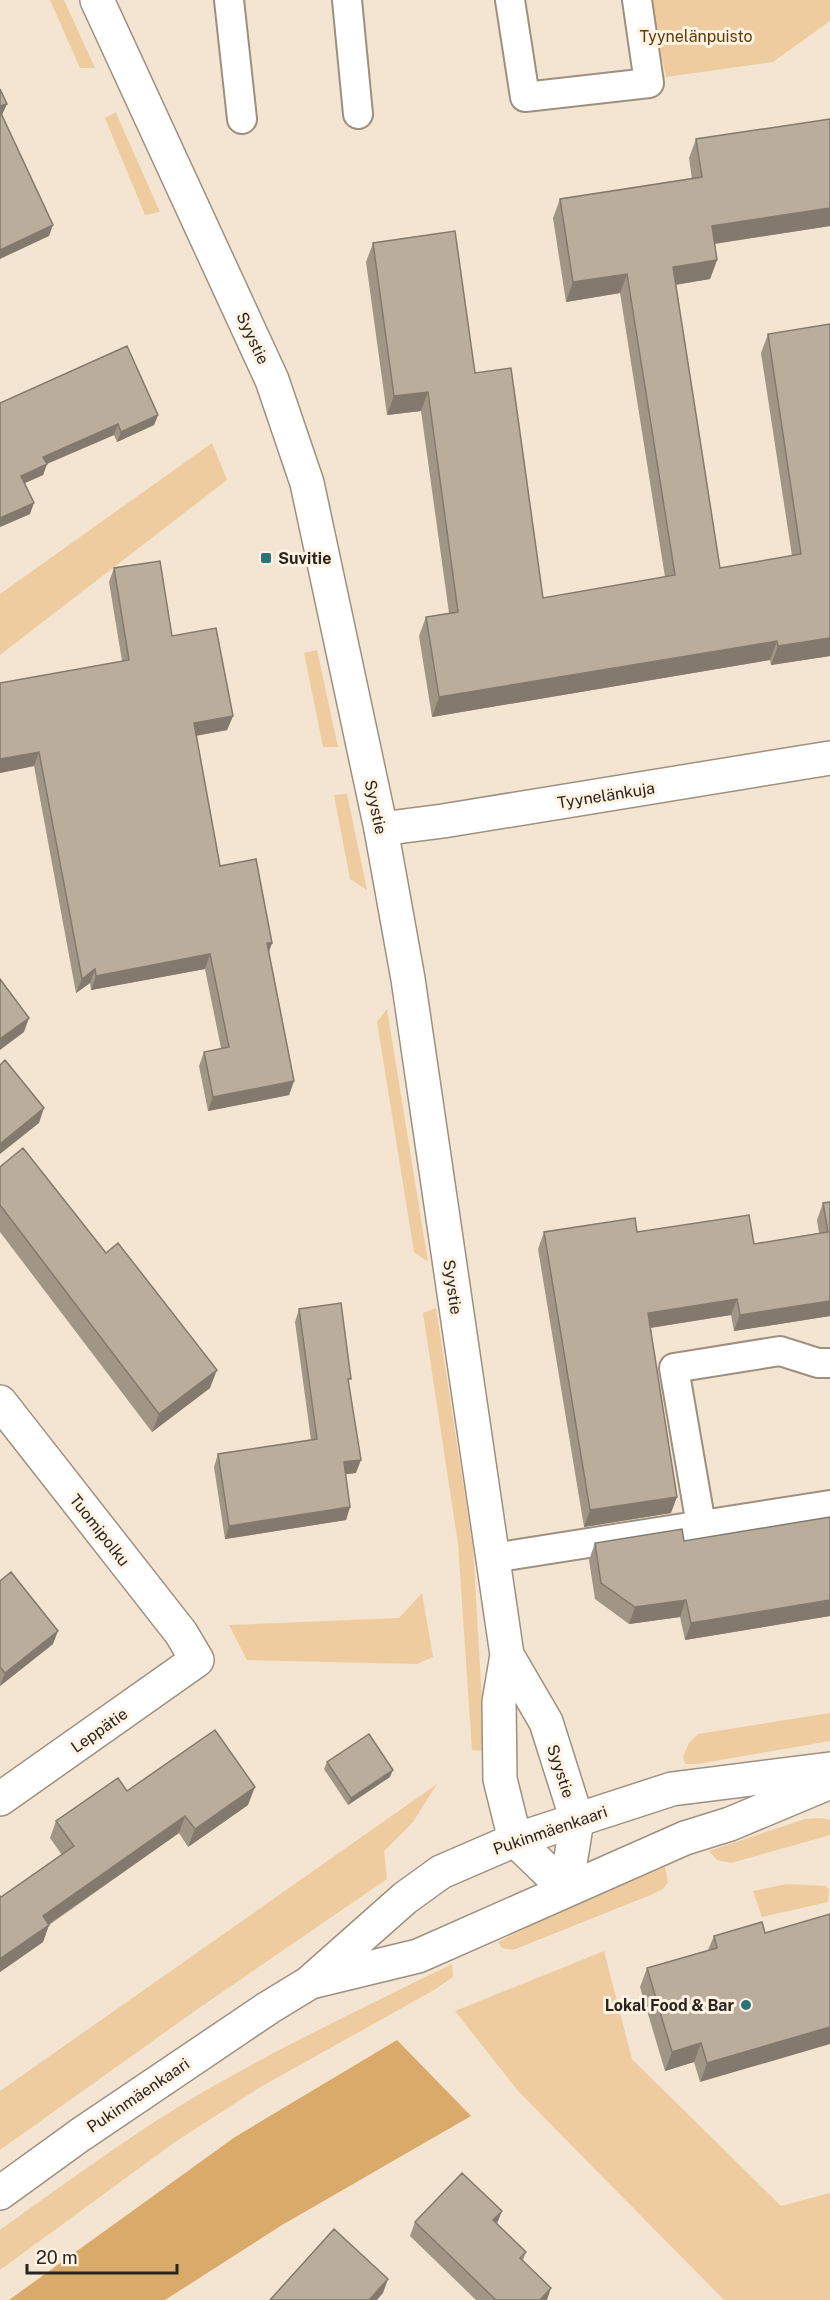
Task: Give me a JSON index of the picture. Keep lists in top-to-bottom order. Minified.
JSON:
{"streets":{"street":["Syystie","Tyynelänkuja","Tuomipolku","Leppätie","Pukinmäenkaari"]},"crossings":[["Syystie","Tyynelänkuja"],["Syystie","Pukinmäenkaari"],["Tuomipolku","Leppätie"]],"parks":["Tyynelänpuisto"],"places":{"transit":["Suvitie"],"other":["Lokal Food & Bar"]},"scale_bar":"20 m"}
